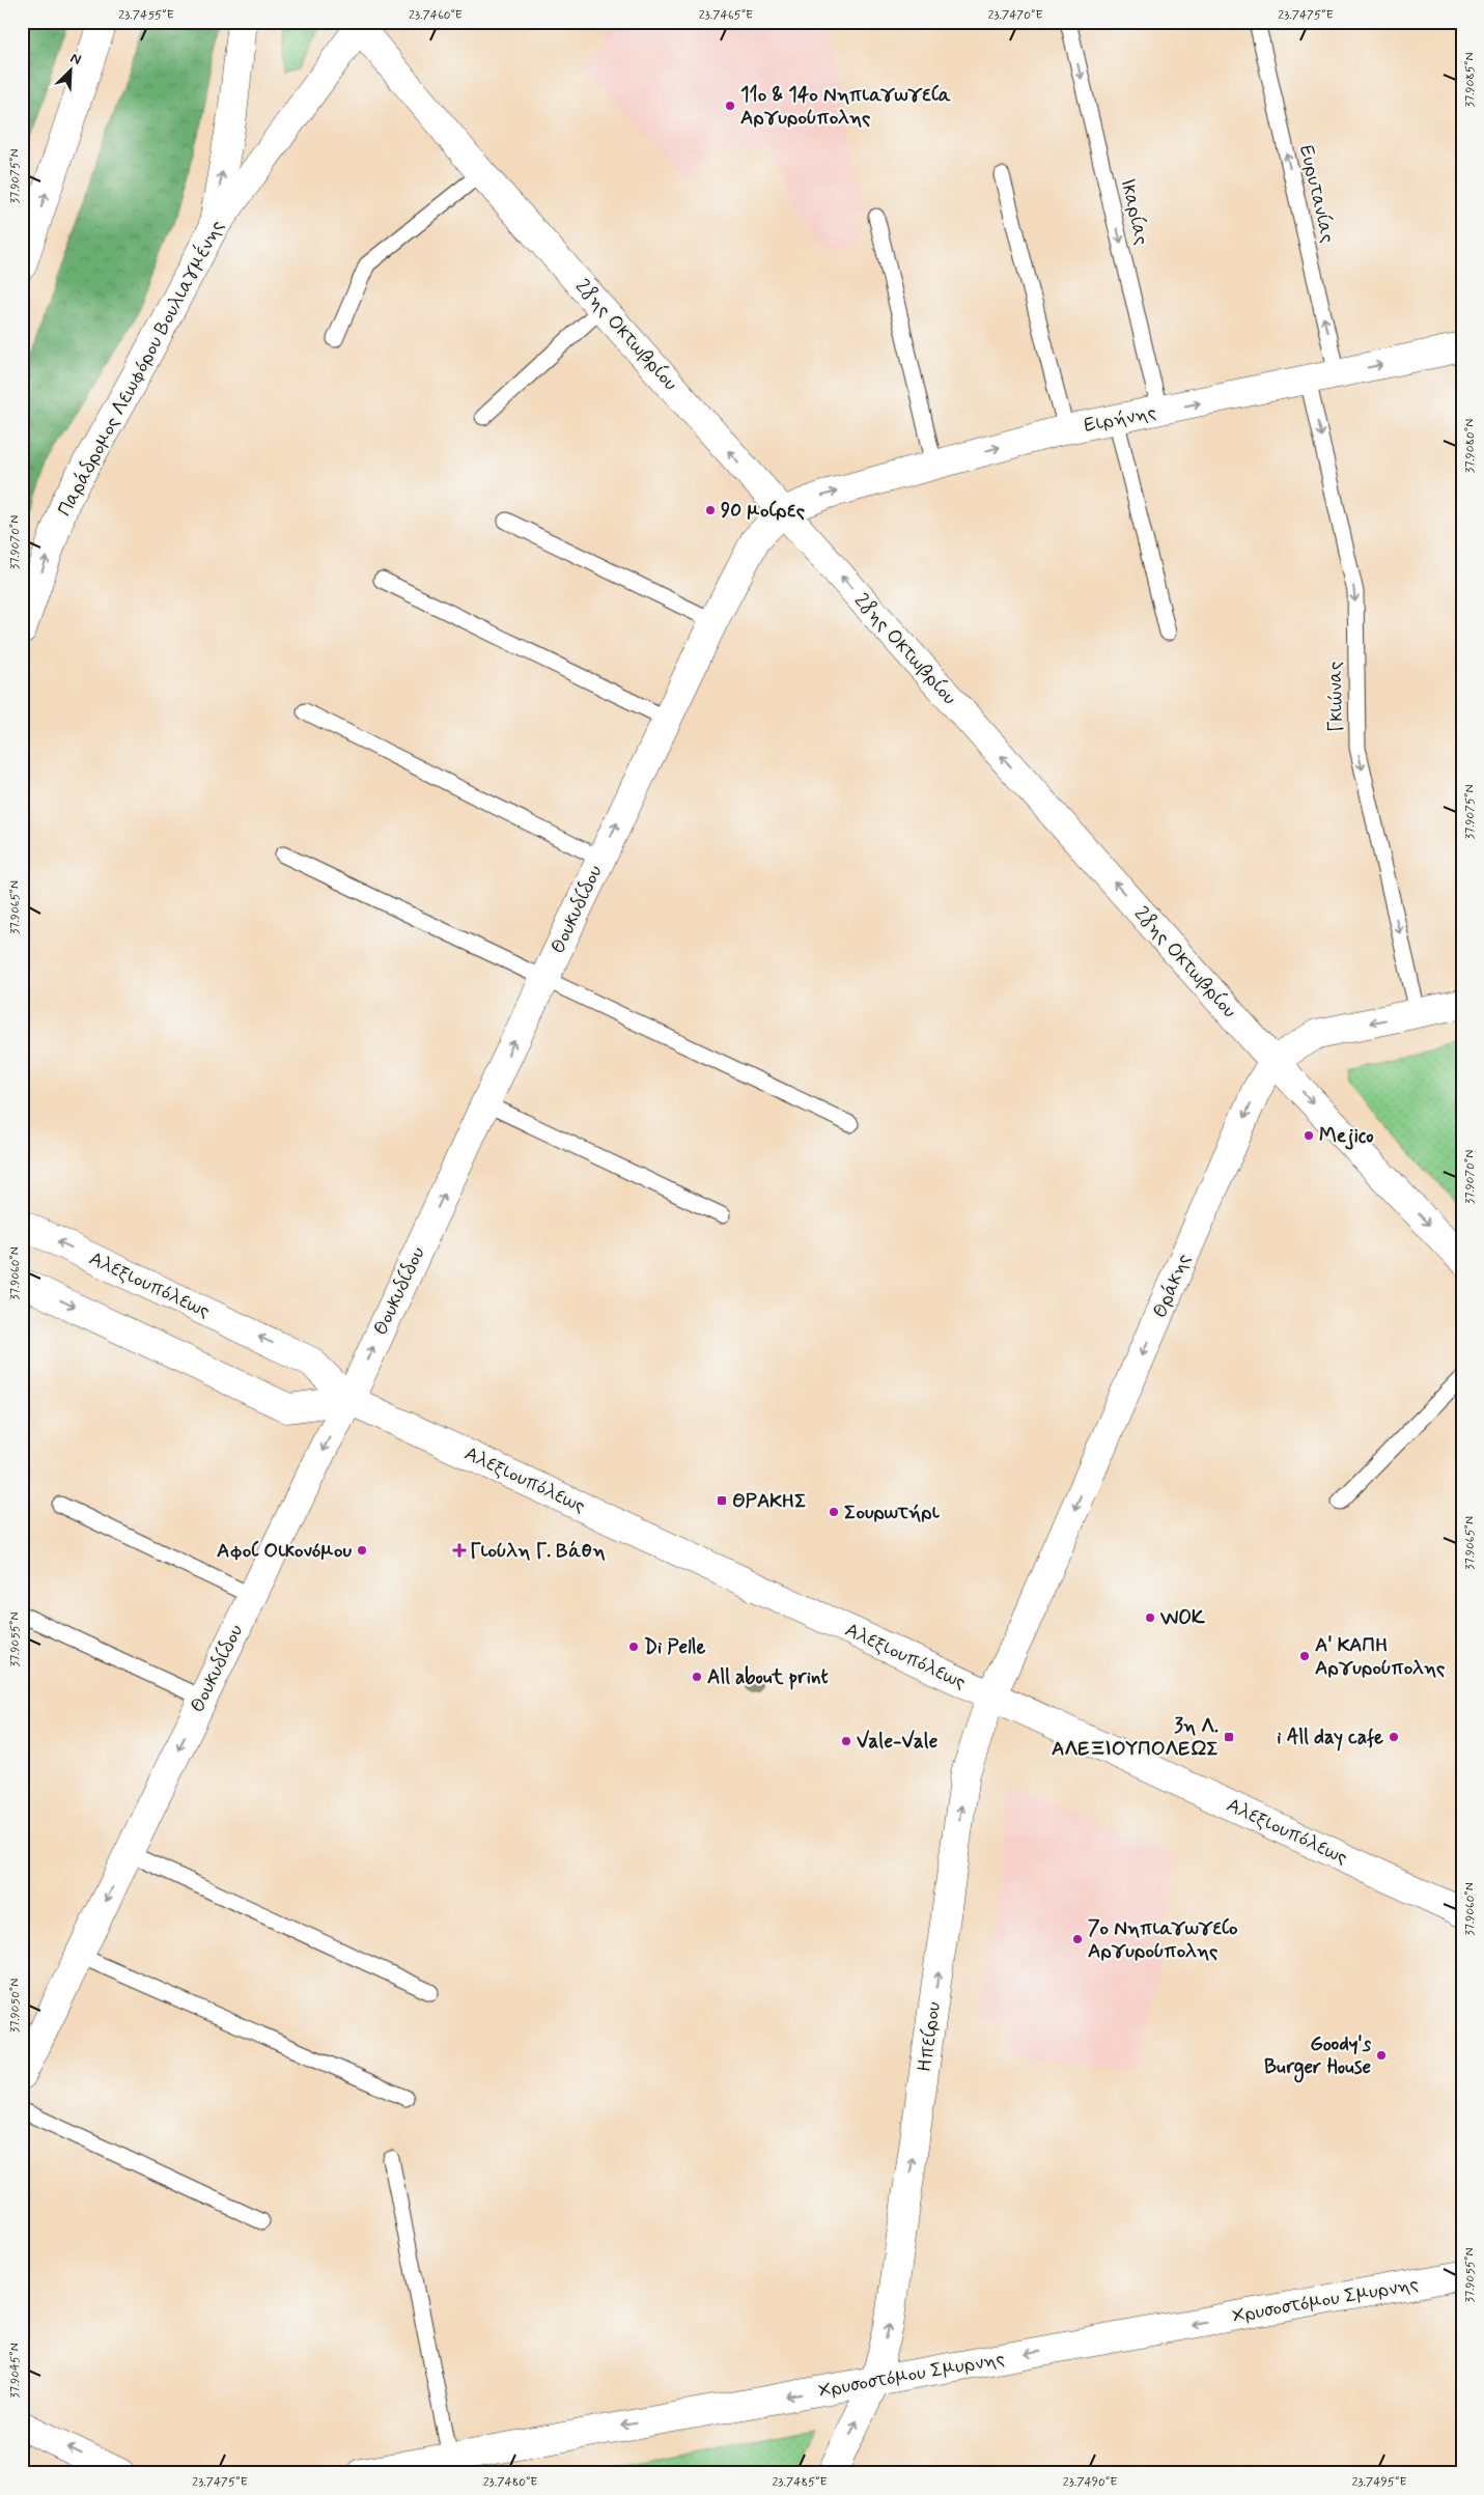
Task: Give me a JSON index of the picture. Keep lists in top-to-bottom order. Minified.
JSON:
{"streets":{"street":["28ης Οκτωβρίου","Παράδρομος Λεωφόρου Βουλιαγμένης","Ειρήνης","Θουκυδίδου","Αλεξιουπόλεως","Θράκης","Ηπείρου","Χρυσοστόμου Σμυρνης"],"lane":["Ευρυτανίας","Ικαρίας","Γκιώνας"]},"crossings":[["Ευρυτανίας","Ειρήνης"],["Ικαρίας","Ειρήνης"],["28ης Οκτωβρίου","Παράδρομος Λεωφόρου Βουλιαγμένης"],["28ης Οκτωβρίου","Ειρήνης"],["28ης Οκτωβρίου","Θουκυδίδου"],["28ης Οκτωβρίου","Θράκης"],["Ειρήνης","Γκιώνας"],["Ειρήνης","Θουκυδίδου"],["Θουκυδίδου","Αλεξιουπόλεως"],["Αλεξιουπόλεως","Θράκης"],["Αλεξιουπόλεως","Ηπείρου"],["Θράκης","Ηπείρου"],["Ηπείρου","Χρυσοστόμου Σμυρνης"]],"one_way":["Ευρυτανίας","Παράδρομος Λεωφόρου Βουλιαγμένης","Ειρήνης","Γκιώνας","Θράκης","Ηπείρου","Χρυσοστόμου Σμυρνης"],"places":{"other":["11ο & 14ο Νηπιαγωγεία Αργυρούπολης","90 μοίρες","Mejico","Σουρωτήρι","Αφοί Οικονόμου","WOK","Di Pelle","Α' ΚΑΠΗ Αργυρούπολης","All about print","i All day cafe","Vale-Vale","7ο Νηπιαγωγείο Αργυρούπολης","Goody's Burger House"],"transit":["ΘΡΑΚΗΣ","3η Λ. ΑΛΕΞΙΟΥΠΟΛΕΩΣ"],"health":["Γιούλη Γ. Βάθη"]},"north":"top right","coordinates":["23.7455°E","23.7460°E","23.7465°E","23.7470°E","23.7475°E","37.9085°N","37.9075°N","37.9080°N","37.9070°N","37.9065°N","37.9060°N","37.9055°N","37.9050°N","37.9045°N","23.7480°E","23.7485°E","23.7490°E","23.7495°E"]}
